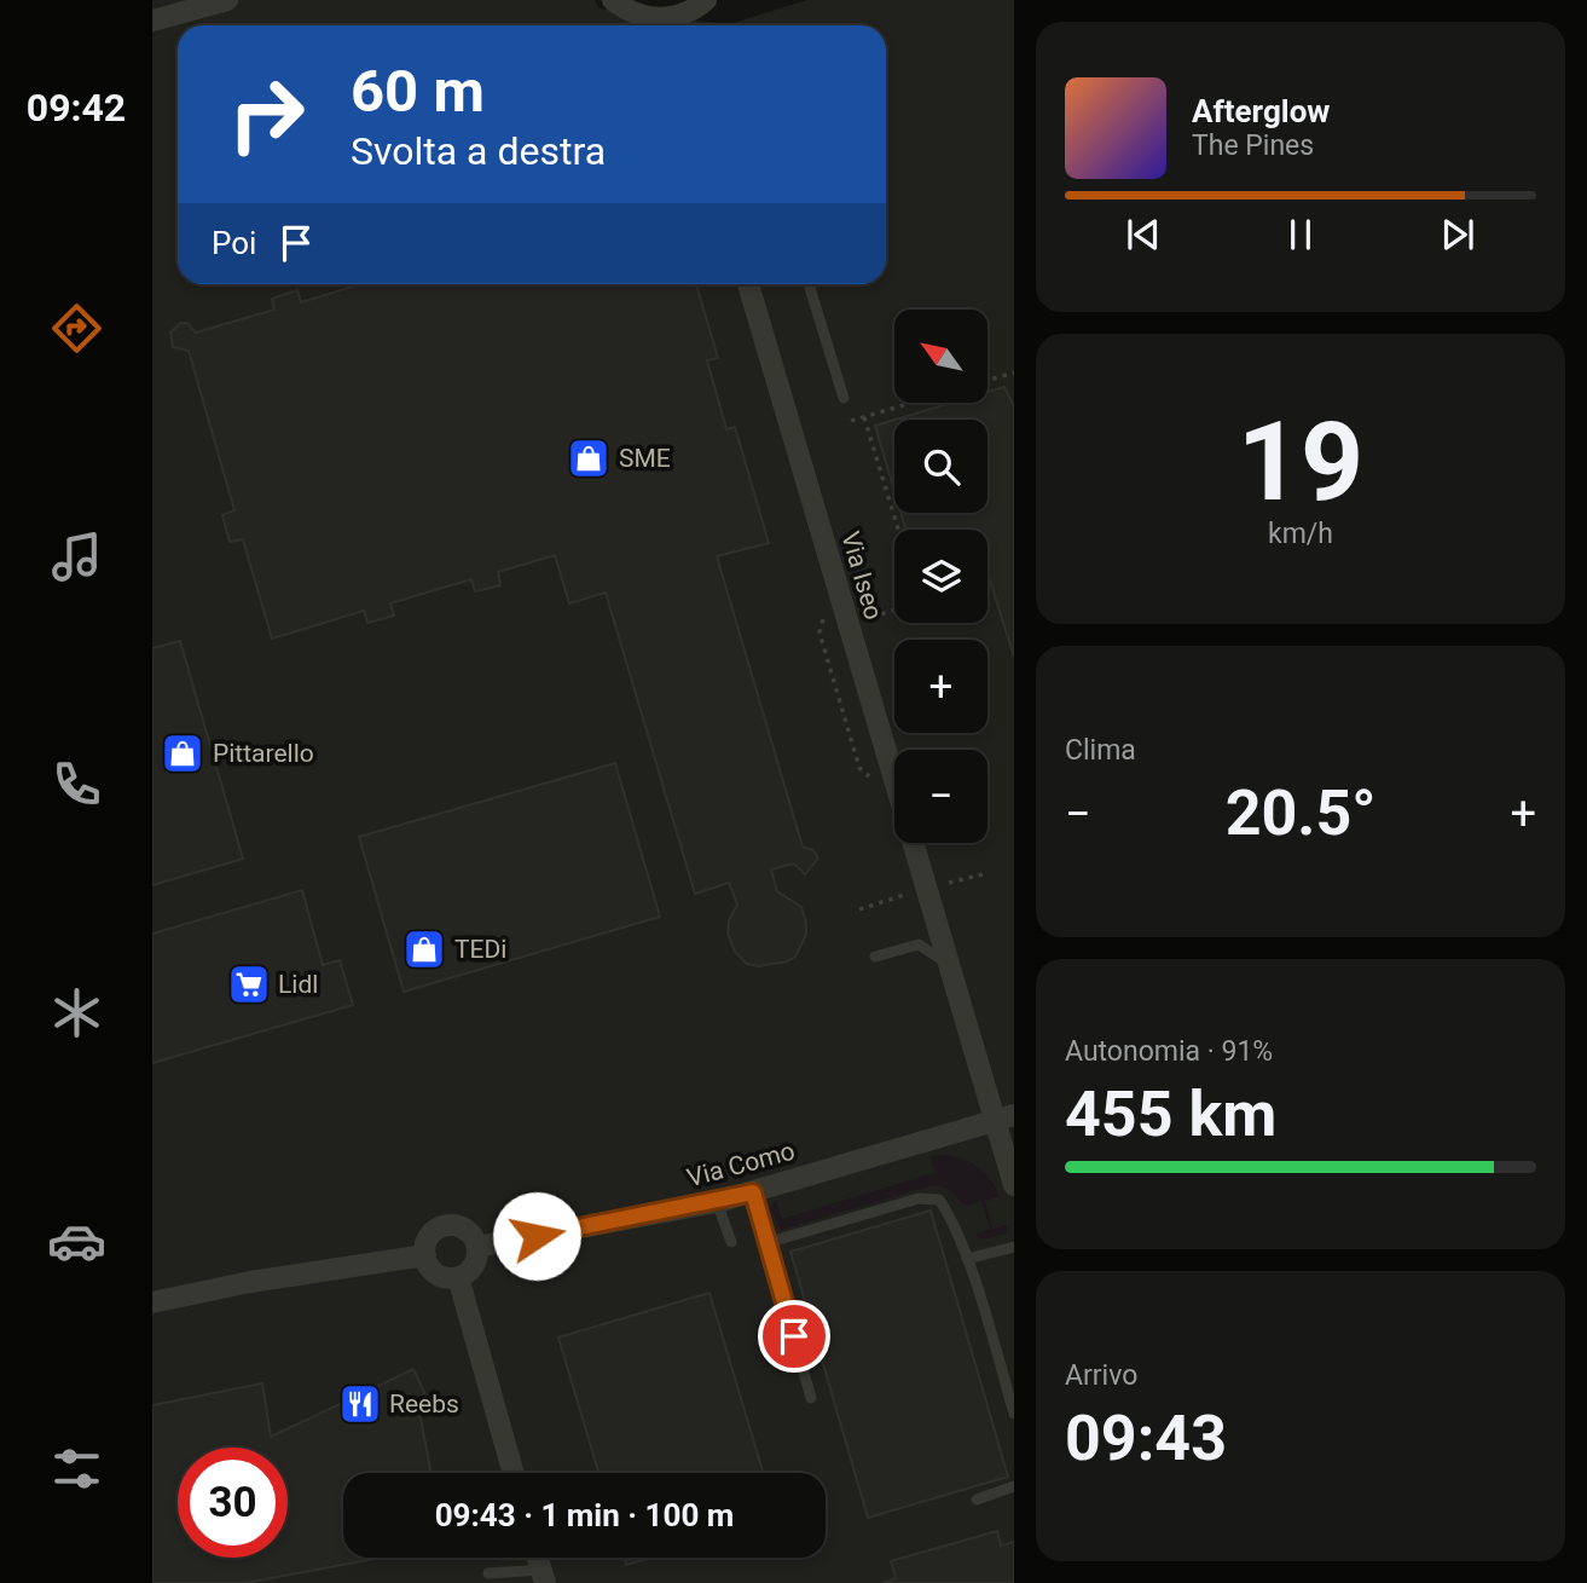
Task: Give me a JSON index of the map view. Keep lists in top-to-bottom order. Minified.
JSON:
{"streets":{"street":["Via Iseo","Via Como"]},"crossings":[["Via Iseo","Via Como"]],"places":{"shop":["SME","Pittarello","TEDi"],"supermarket":["Lidl"],"restaurant":["Reebs"]},"north":"top left","page":{"tabs":"09:42","turn":["60 m","Svolta a destra"],"song":["Afterglow","The Pines"],"then":"Poi","map_buttons":["+","−"],"tile":[["19","km/h"],"Clima",["Autonomia · 91%","455 km"],["Arrivo","09:43"]],"heat":["−","20.5°","+"],"limit":"30","trip":"09:43 · 1 min · 100 m"}}
